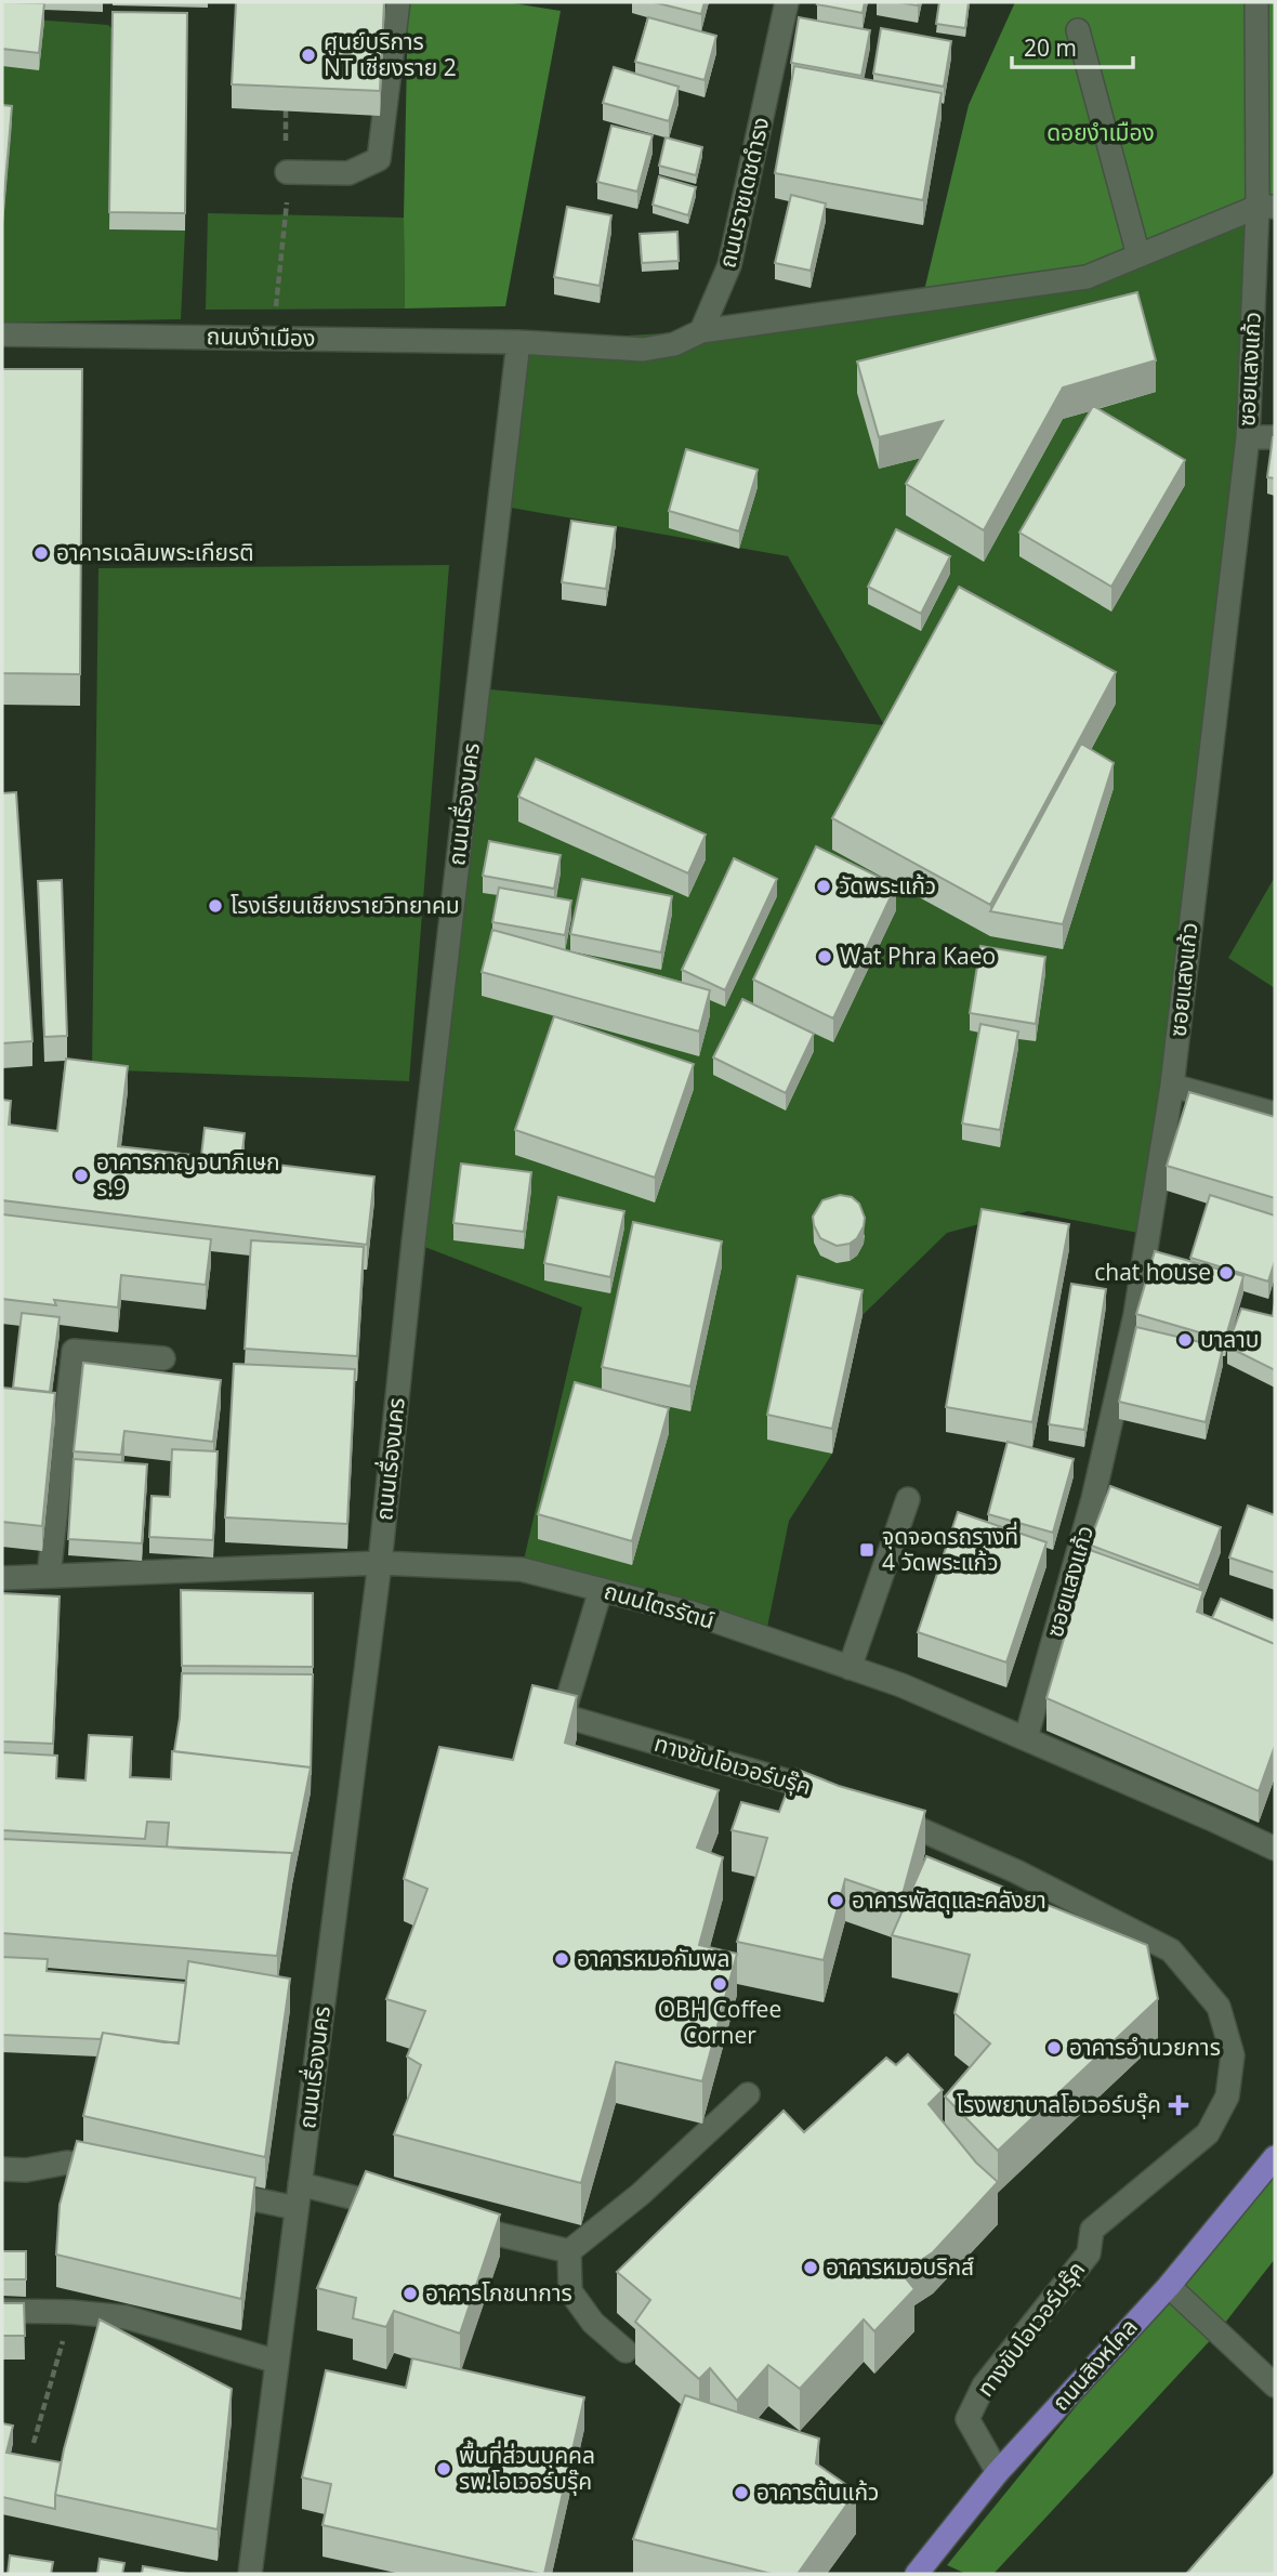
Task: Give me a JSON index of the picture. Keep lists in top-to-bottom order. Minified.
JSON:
{"streets":{"main road":["ถนนสิงหไคล"],"street":["ถนนราชเดชดำรง","ถนนงำเมือง","ซอยแสงแก้ว","ถนนเรื่องนคร","ถนนไตรรัตน์","ทางขับโอเวอร์บรุ๊ค"]},"crossings":[["ถนนงำเมือง","ถนนเรื่องนคร"],["ซอยแสงแก้ว","ถนนไตรรัตน์"],["ถนนเรื่องนคร","ถนนไตรรัตน์"],["ถนนไตรรัตน์","ทางขับโอเวอร์บรุ๊ค"],["ทางขับโอเวอร์บรุ๊ค","ถนนสิงหไคล"]],"parks":["ดอยงำเมือง"],"places":{"other":["ศูนย์บริการ NT เชียงราย 2","อาคารเฉลิมพระเกียรติ","วัดพระแก้ว","โรงเรียนเชียงรายวิทยาคม","Wat Phra Kaeo","อาคารกาญจนาภิเษก ร.9","chat house","บาลาบ","อาคารพัสดุและคลังยา","อาคารหมอกัมพล","OBH Coffee Corner","อาคารอำนวยการ","อาคารหมอบริกส์","อาคารโภชนาการ","พื้นที่ส่วนบุคคล รพ.โอเวอร์บรุ๊ค","อาคารต้นแก้ว"],"transit":["จุดจอดรถรางที่ 4 วัดพระแก้ว"],"health":["โรงพยาบาลโอเวอร์บรุ๊ค"]},"scale_bar":"20 m"}
